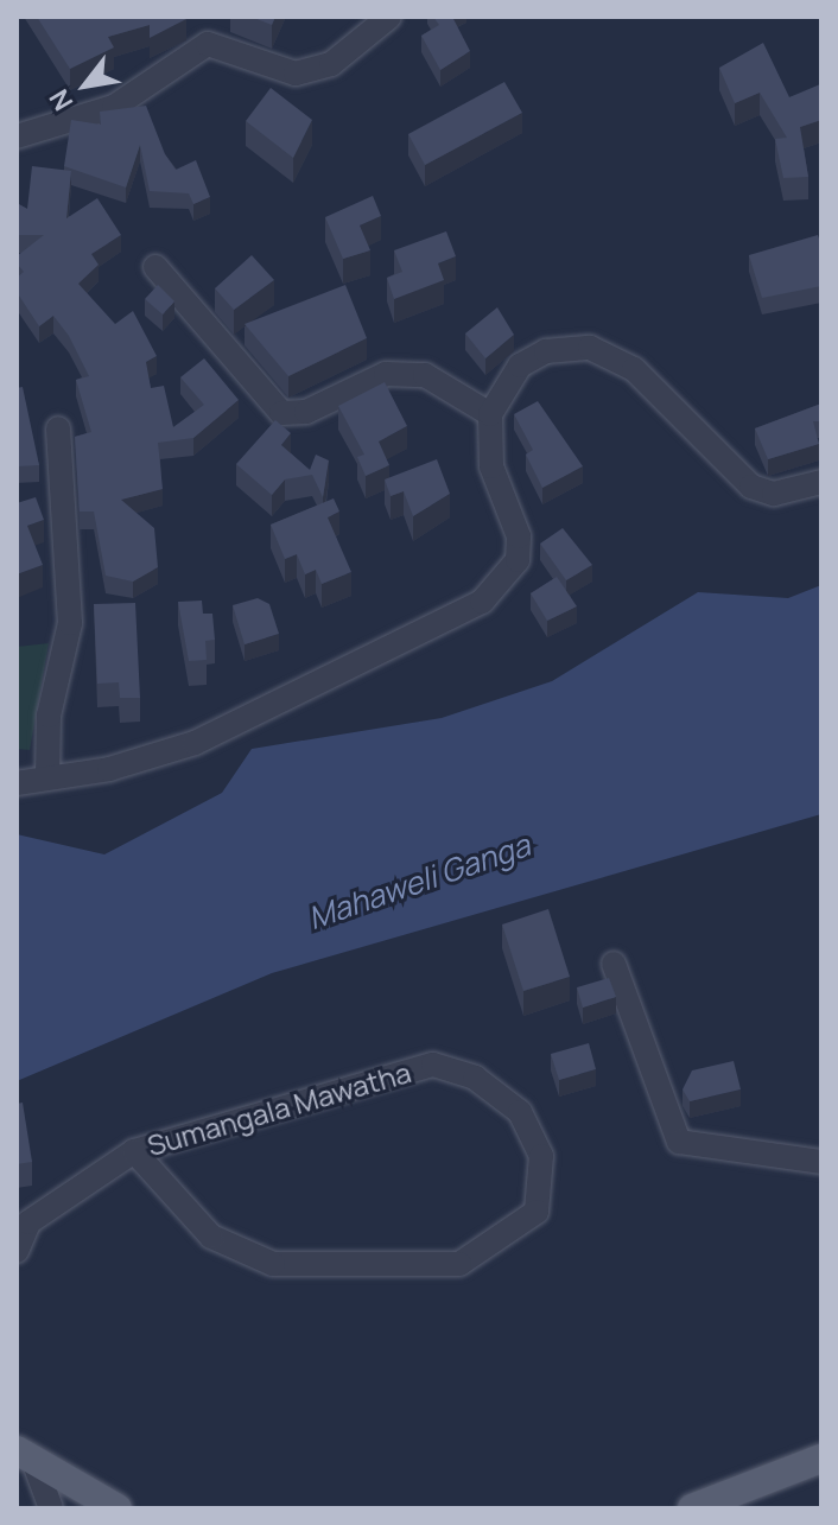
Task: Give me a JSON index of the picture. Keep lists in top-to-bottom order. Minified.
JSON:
{"streets":{"street":["Sumangala Mawatha"]},"water":["Mahaweli Ganga"],"north":"bottom left"}
